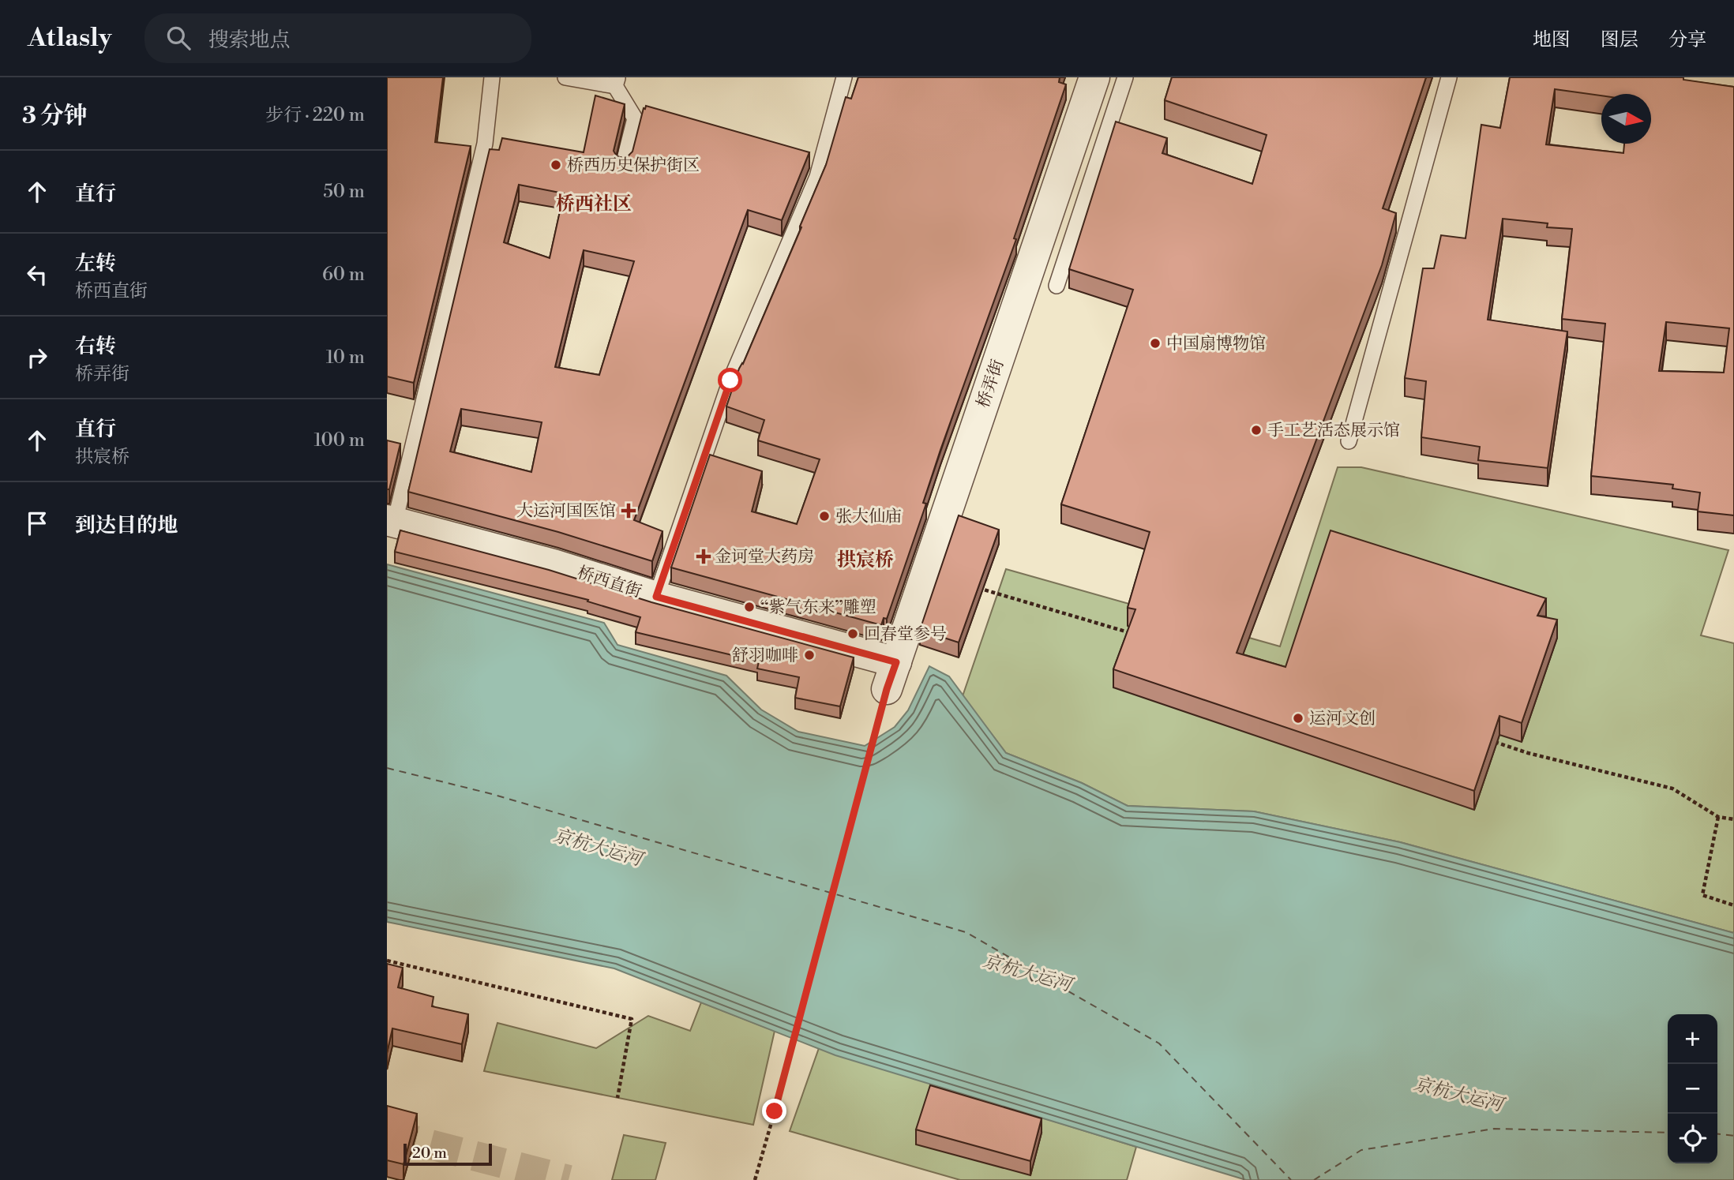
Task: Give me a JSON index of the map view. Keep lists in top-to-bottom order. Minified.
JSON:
{"streets":{"street":["桥弄街","桥西直街"]},"crossings":[["桥弄街","桥西直街"]],"districts":["桥西社区","拱宸桥"],"water":["京杭大运河"],"places":{"other":["桥西历史保护街区","中国扇博物馆","手工艺活态展示馆","张大仙庙","“紫气东来”雕塑","回春堂参号","舒羽咖啡","运河文创"],"health":["大运河国医馆","金诃堂大药房"]},"scale_bar":"20 m","north":"right","page":{"header":"Atlasly","search":"搜索地点","nav":["地图","图层","分享"],"heading":["3 分钟","步行 · 220 m"],"list":[["直行","50 m"],["左转","桥西直街","60 m"],["右转","桥弄街","10 m"],["直行","拱宸桥","100 m"],"到达目的地"],"map_buttons":["+","−"],"scale":"20 m"}}
